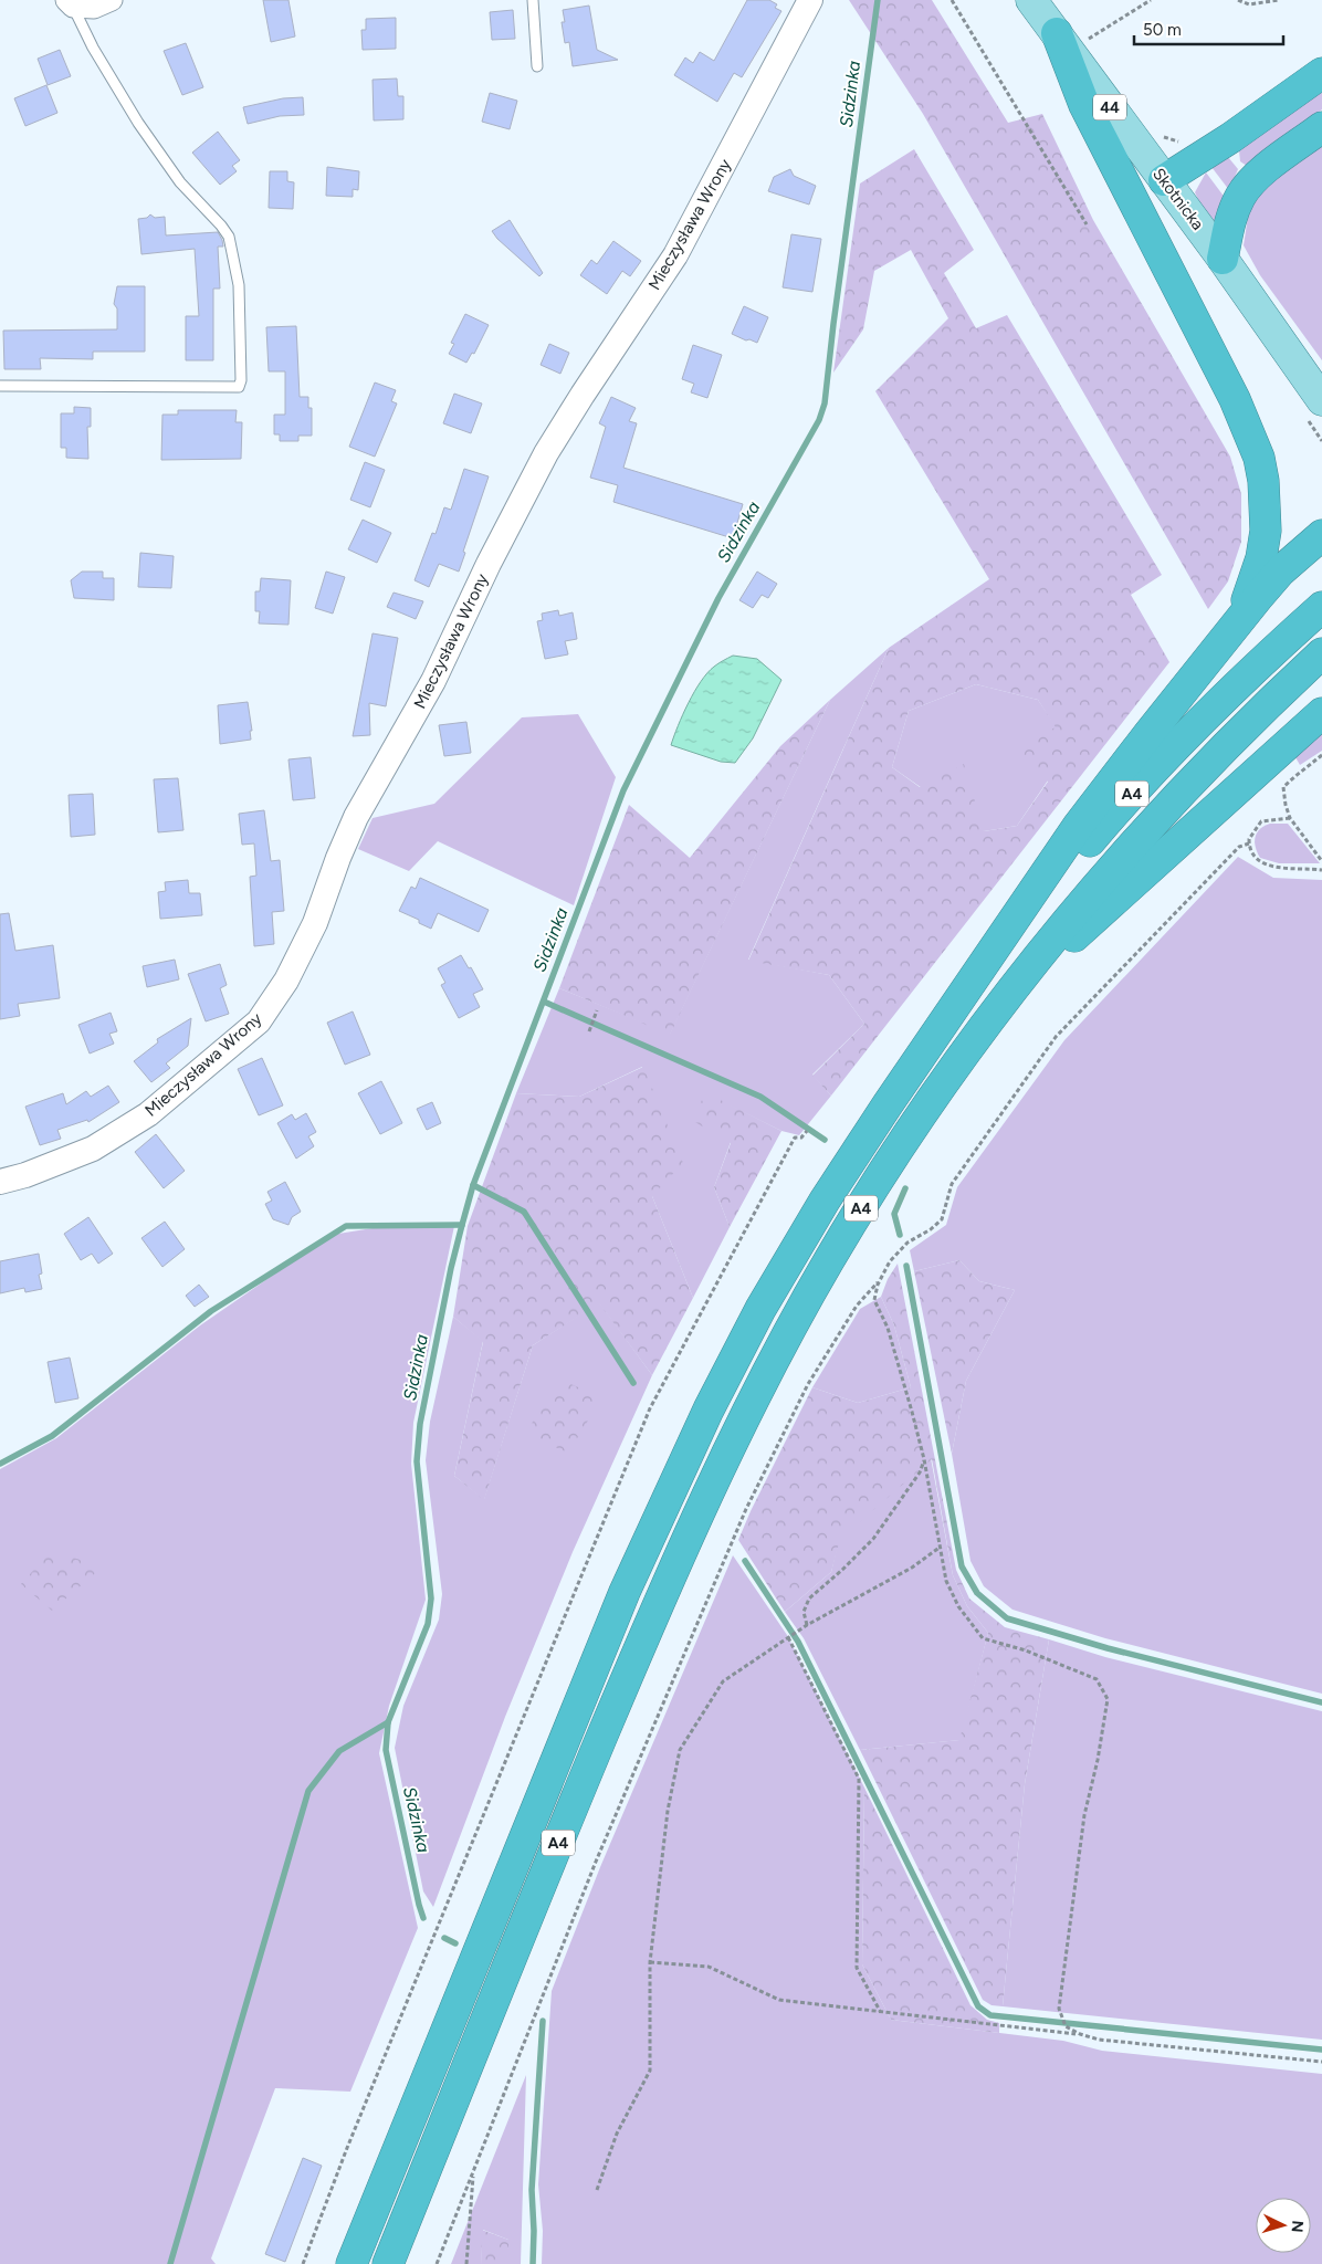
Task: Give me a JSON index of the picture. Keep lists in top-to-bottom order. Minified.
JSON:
{"streets":{"highway":["A4"],"main road":["44","Skotnicka"],"street":["Mieczysława Wrony"]},"water":["Sidzinka"],"scale_bar":"50 m","north":"right"}
